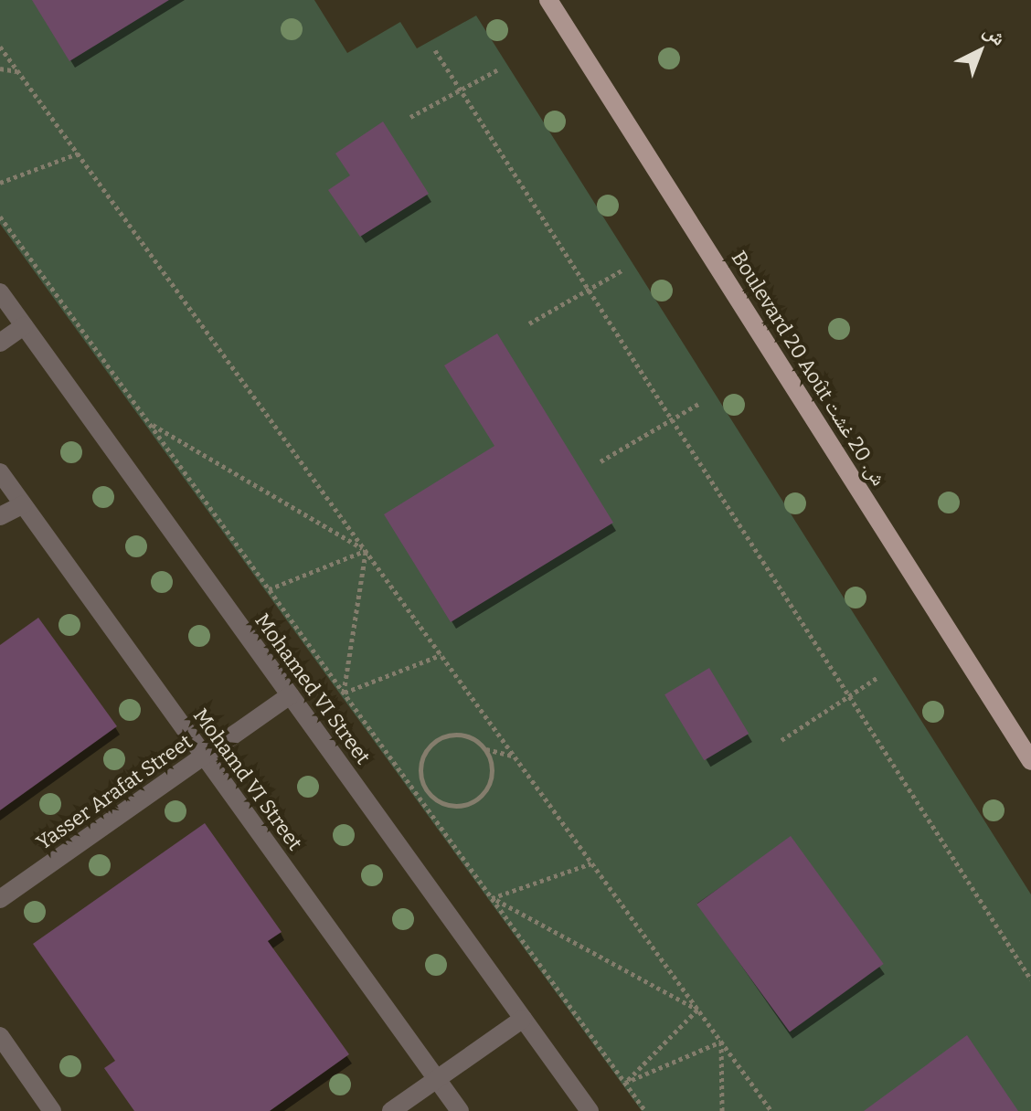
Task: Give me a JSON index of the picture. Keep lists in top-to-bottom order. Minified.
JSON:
{"streets":{"main road":["Boulevard 20 Août ش. 20 غشت"],"street":["Mohamed VI Street","Mohamd VI Street","Yasser Arafat Street"]},"crossings":[["Mohamed VI Street","Yasser Arafat Street"],["Mohamd VI Street","Yasser Arafat Street"]],"north":"top right"}
